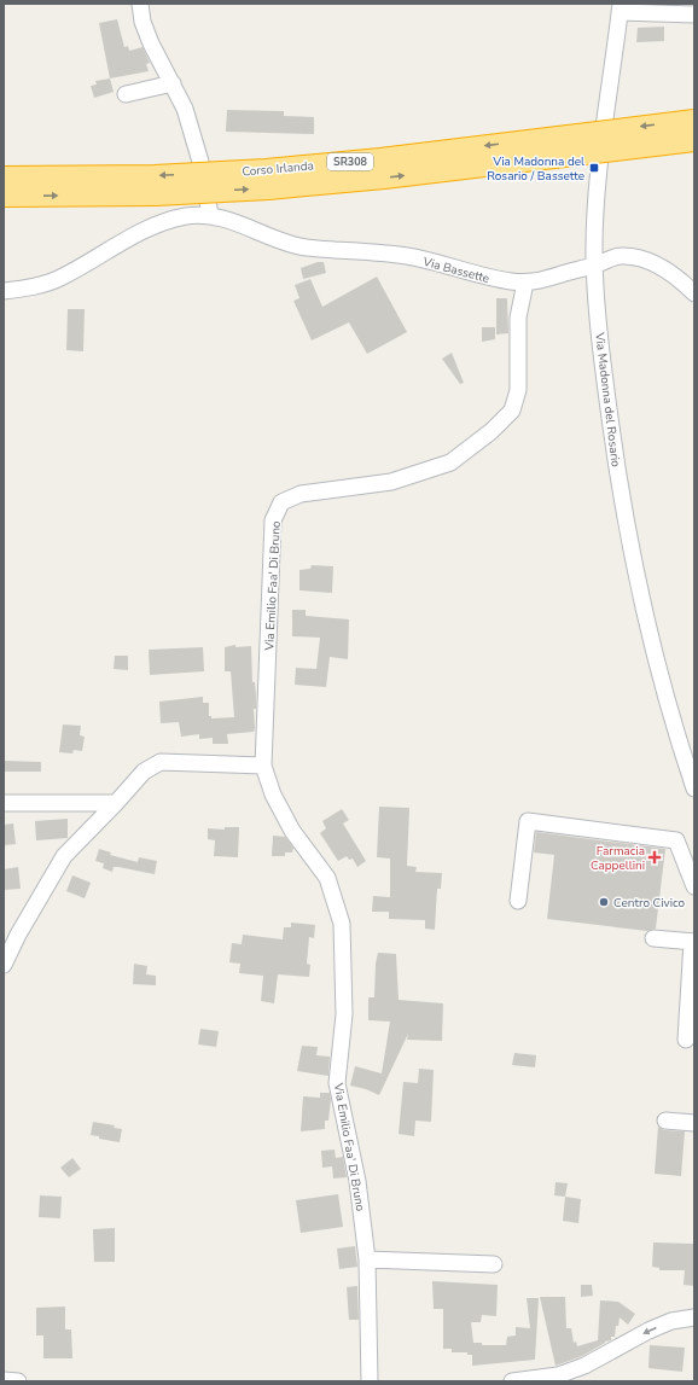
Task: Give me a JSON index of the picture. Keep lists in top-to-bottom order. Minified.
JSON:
{"streets":{"highway":["SR308","Corso Irlanda"],"street":["Via Bassette","Via Madonna del Rosario","Via Emilio Faa' Di Bruno"]},"crossings":[["Via Bassette","Via Madonna del Rosario"],["Via Bassette","Via Emilio Faa' Di Bruno"]],"places":{"transit":["Via Madonna del Rosario / Bassette"],"health":["Farmacia Cappellini"],"other":["Centro Civico"]}}
